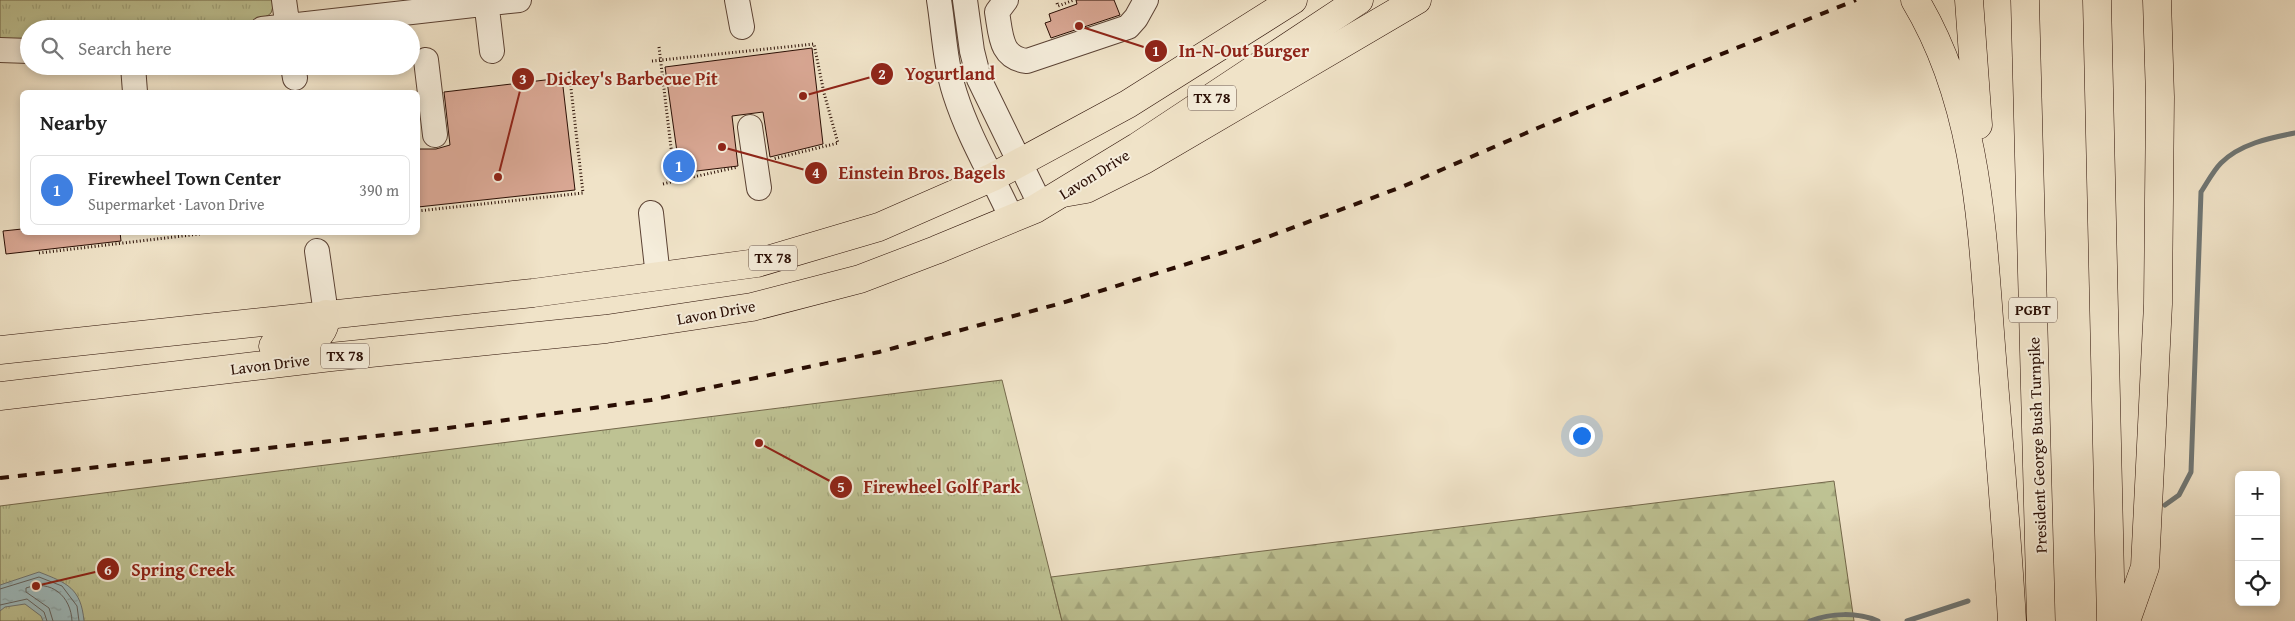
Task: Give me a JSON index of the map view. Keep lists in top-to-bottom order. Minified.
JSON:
{"streets":{"main road":["TX 78","Lavon Drive","PGBT","President George Bush Turnpike"]},"places":["In-N-Out Burger","Yogurtland","Einstein Bros. Bagels","Dickey's Barbecue Pit","Firewheel Golf Park","Spring Creek"],"page":{"search":"Search here","heading":"Nearby","pins":"1","list":[{"mark":"1","name":"Firewheel Town Center","note":"Supermarket · Lavon Drive","value":"390 m"}],"map_buttons":["+","−"]}}
